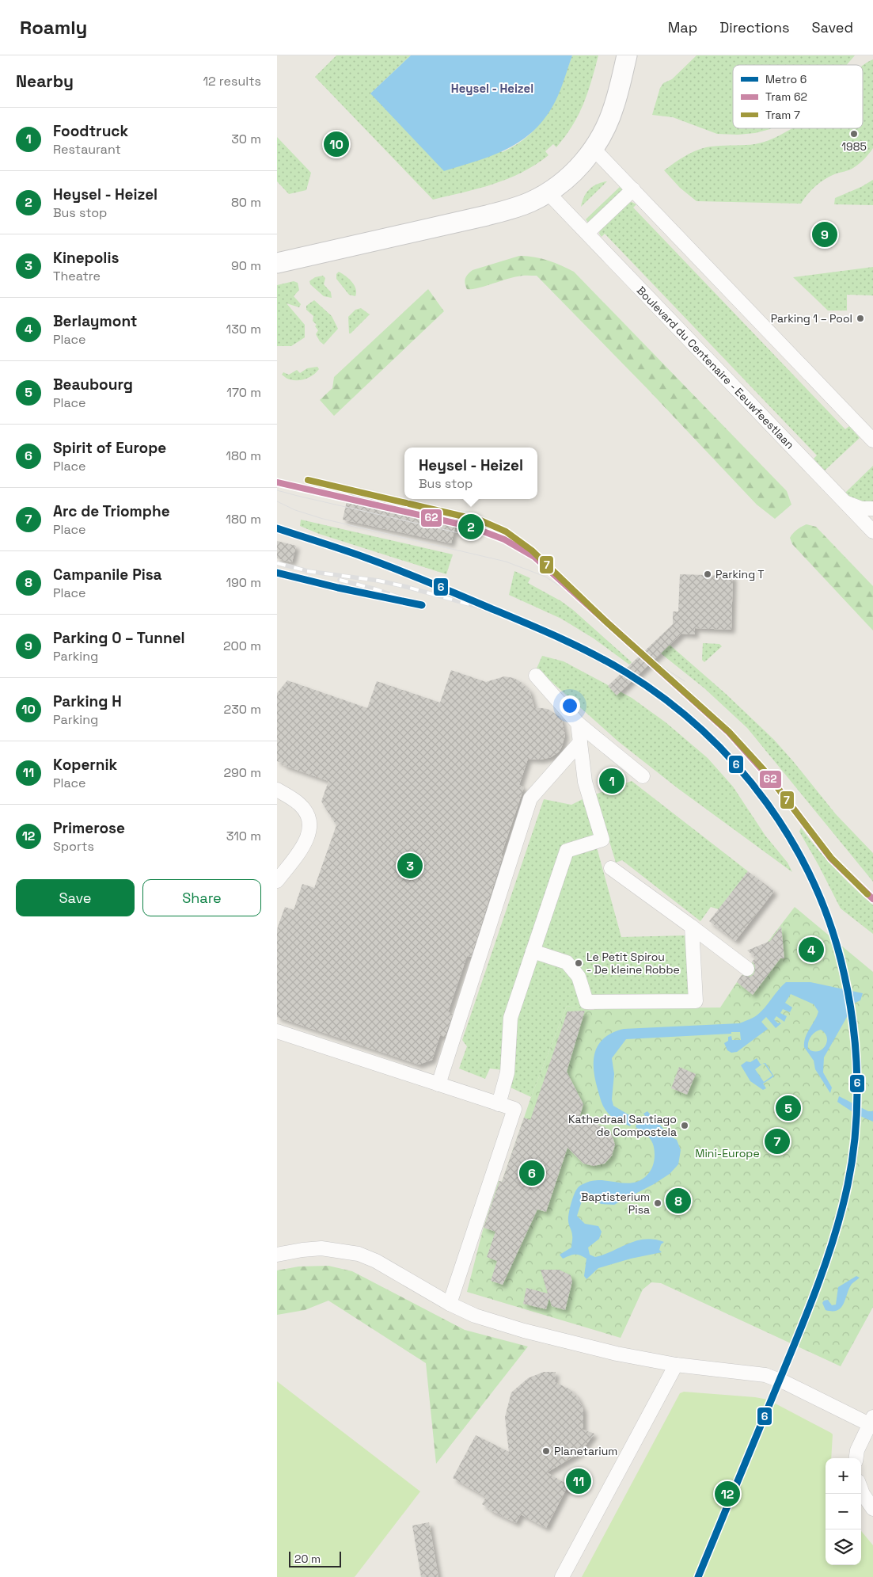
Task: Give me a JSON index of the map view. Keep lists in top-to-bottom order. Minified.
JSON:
{"streets":{"street":["Boulevard du Centenaire - Eeuwfeestlaan"]},"districts":["Heysel - Heizel"],"parks":["Mini-Europe"],"places":["1985","Parking 1 – Pool","Parking T","Le Petit Spirou - De kleine Robbe","Kathedraal Santiago de Compostela","Baptisterium Pisa","Planetarium"],"lines":["tram line 7","tram line 62","metro line 6"],"legend":["Metro 6","Tram 62","Tram 7"],"scale_bar":"20 m","page":{"header":"Roamly","nav":["Map","Directions","Saved"],"heading":["Nearby","12 results"],"list":[{"mark":"1","name":"Foodtruck","note":"Restaurant","value":"30 m"},{"mark":"2","name":"Heysel - Heizel","note":"Bus stop","value":"80 m"},{"mark":"3","name":"Kinepolis","note":"Theatre","value":"90 m"},{"mark":"4","name":"Berlaymont","note":"Place","value":"130 m"},{"mark":"5","name":"Beaubourg","note":"Place","value":"170 m"},{"mark":"6","name":"Spirit of Europe","note":"Place","value":"180 m"},{"mark":"7","name":"Arc de Triomphe","note":"Place","value":"180 m"},{"mark":"8","name":"Campanile Pisa","note":"Place","value":"190 m"},{"mark":"9","name":"Parking 0 – Tunnel","note":"Parking","value":"200 m"},{"mark":"10","name":"Parking H","note":"Parking","value":"230 m"},{"mark":"11","name":"Kopernik","note":"Place","value":"290 m"},{"mark":"12","name":"Primerose","note":"Sports","value":"310 m"}],"pins":["10","9","2","1","3","4","5","7","6","8","11","12"],"popup":["Heysel - Heizel","Bus stop"],"buttons":["Save","Share"],"map_buttons":["+","−"],"scale":"20 m"}}
